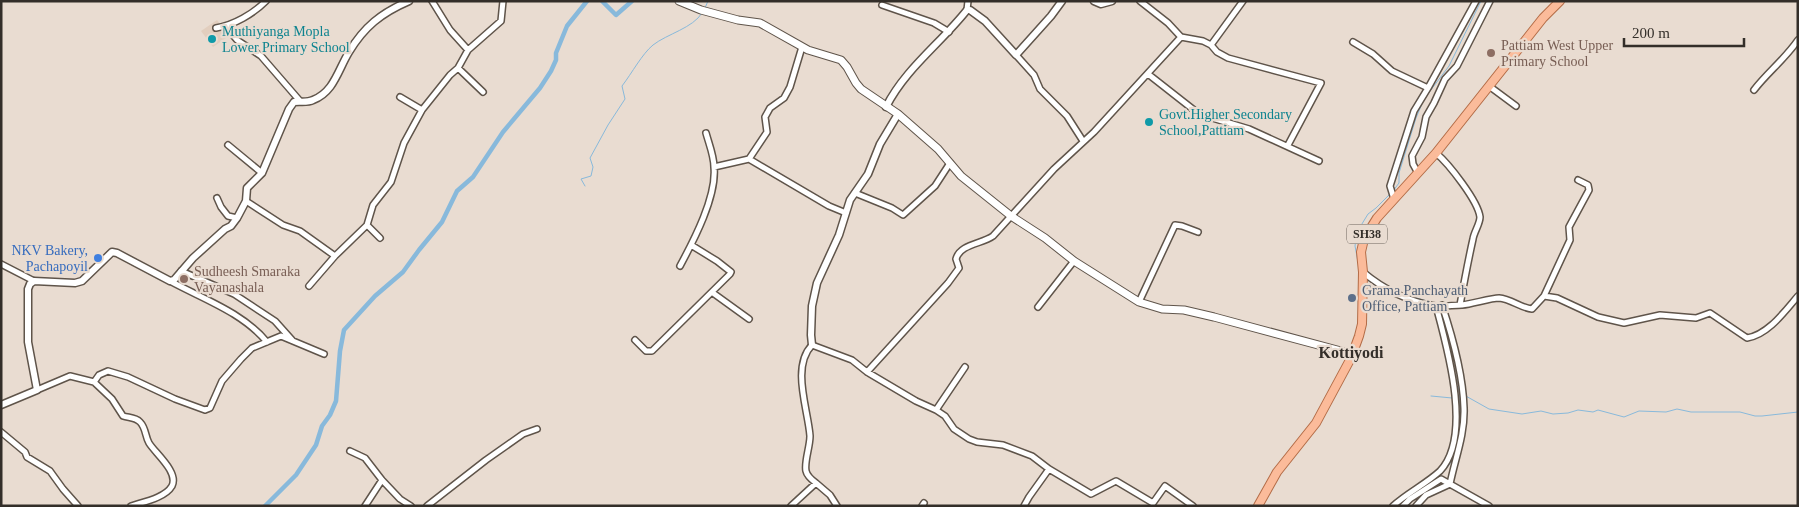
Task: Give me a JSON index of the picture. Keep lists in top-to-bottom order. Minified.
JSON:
{"streets":{"main road":["SH38"]},"districts":["Kottiyodi"],"places":["Muthiyanga Mopla Lower Primary School","Pattiam West Upper Primary School","Govt.Higher Secondary School,Pattiam","NKV Bakery, Pachapoyil","Sudheesh Smaraka Vayanashala","Grama Panchayath Office, Pattiam"],"scale_bar":"200 m"}
